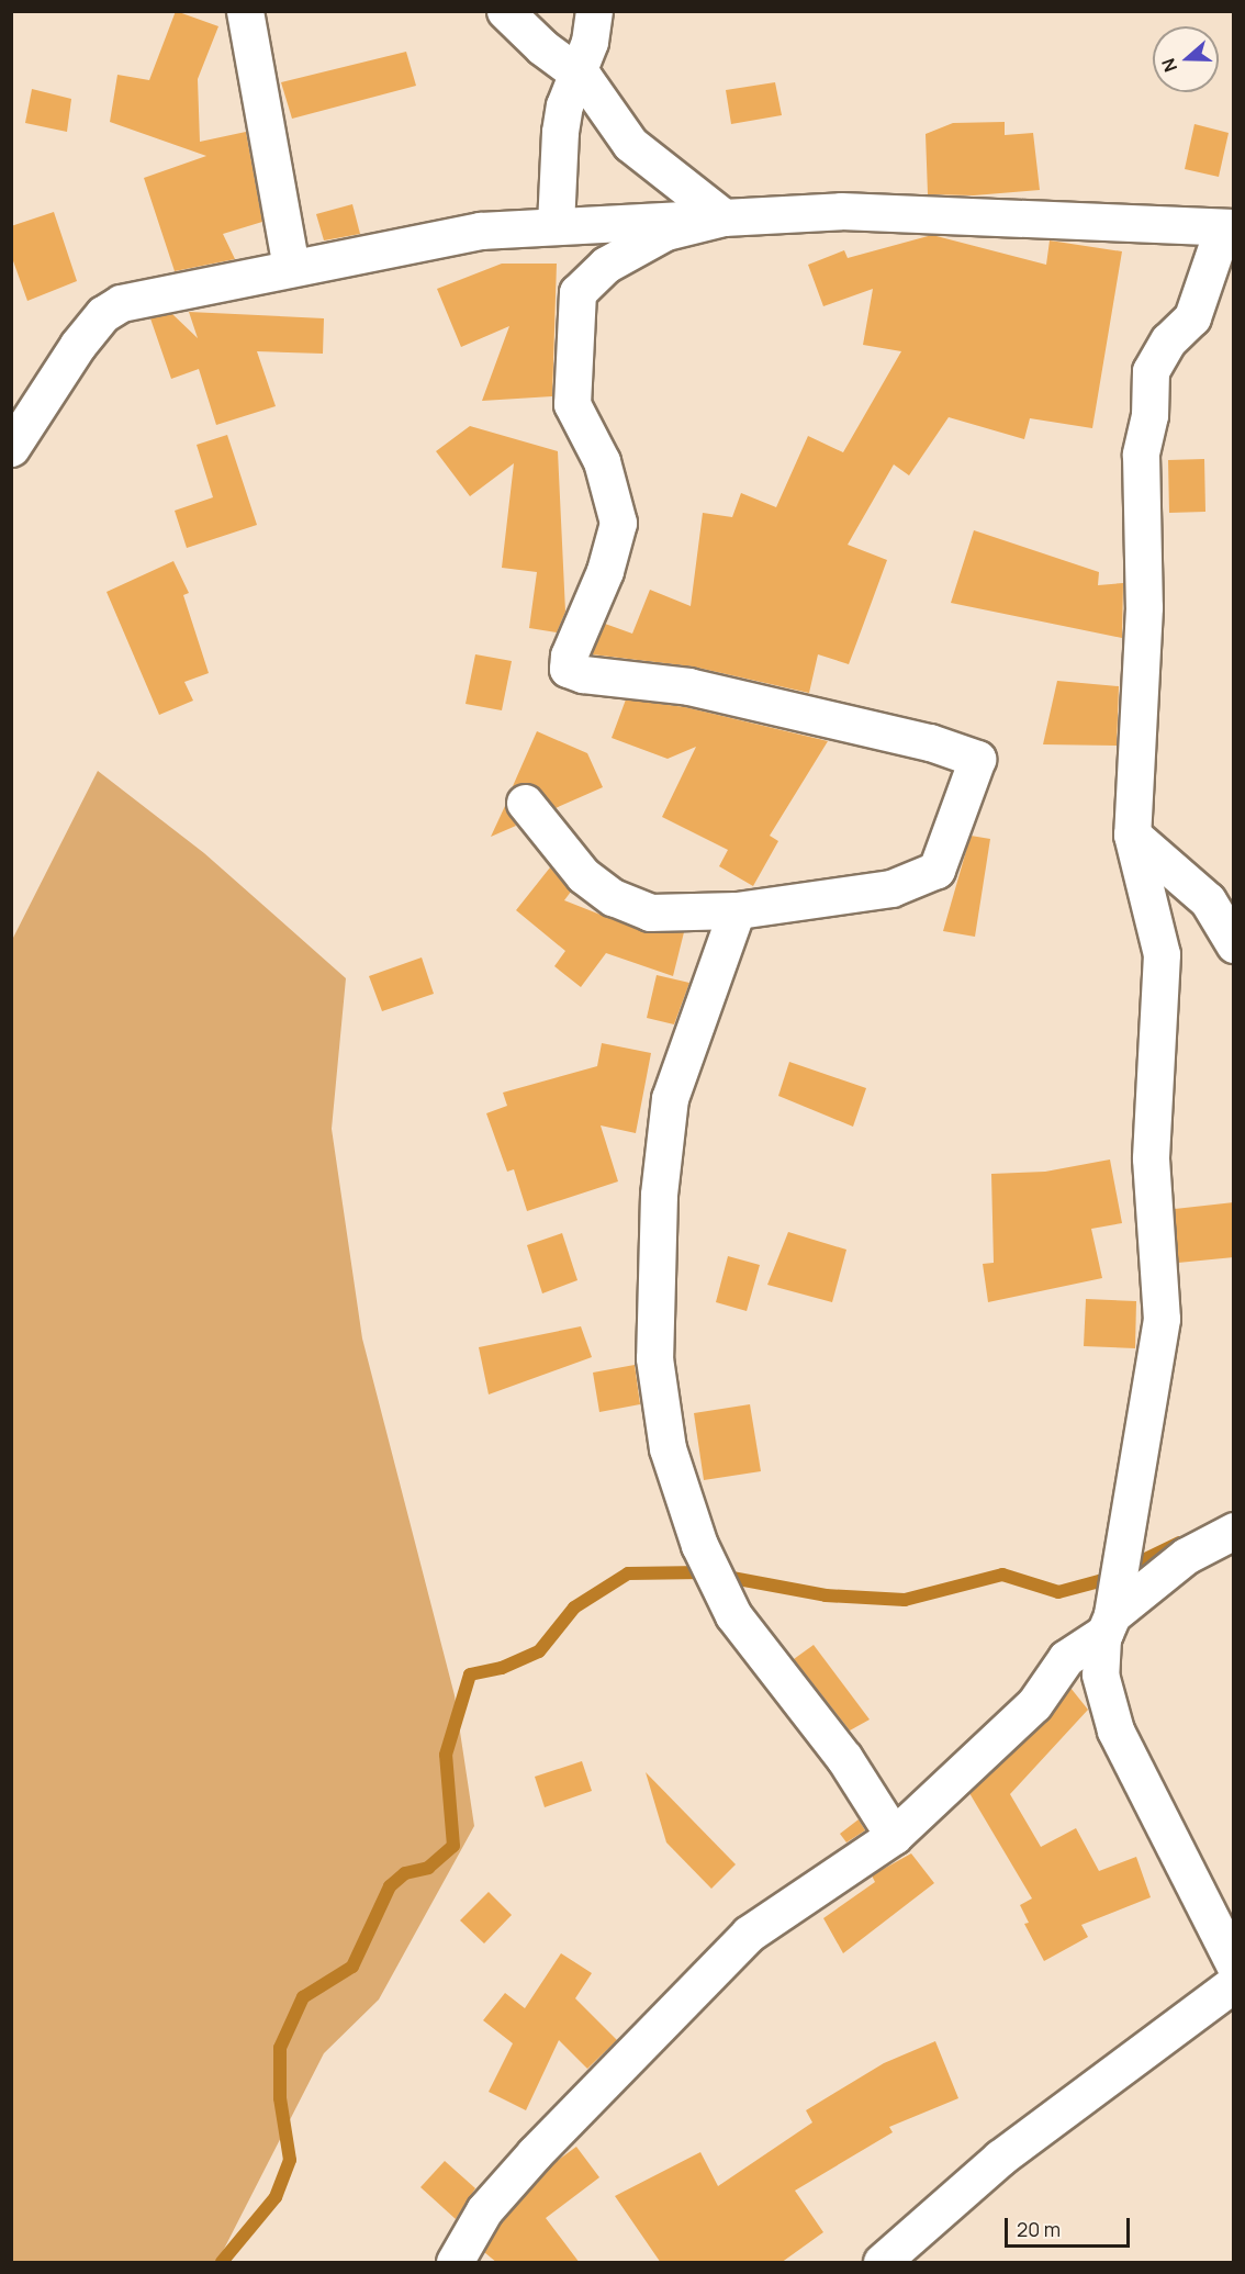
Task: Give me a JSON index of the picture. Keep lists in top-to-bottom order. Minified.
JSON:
{"scale_bar":"20 m","north":"left"}
